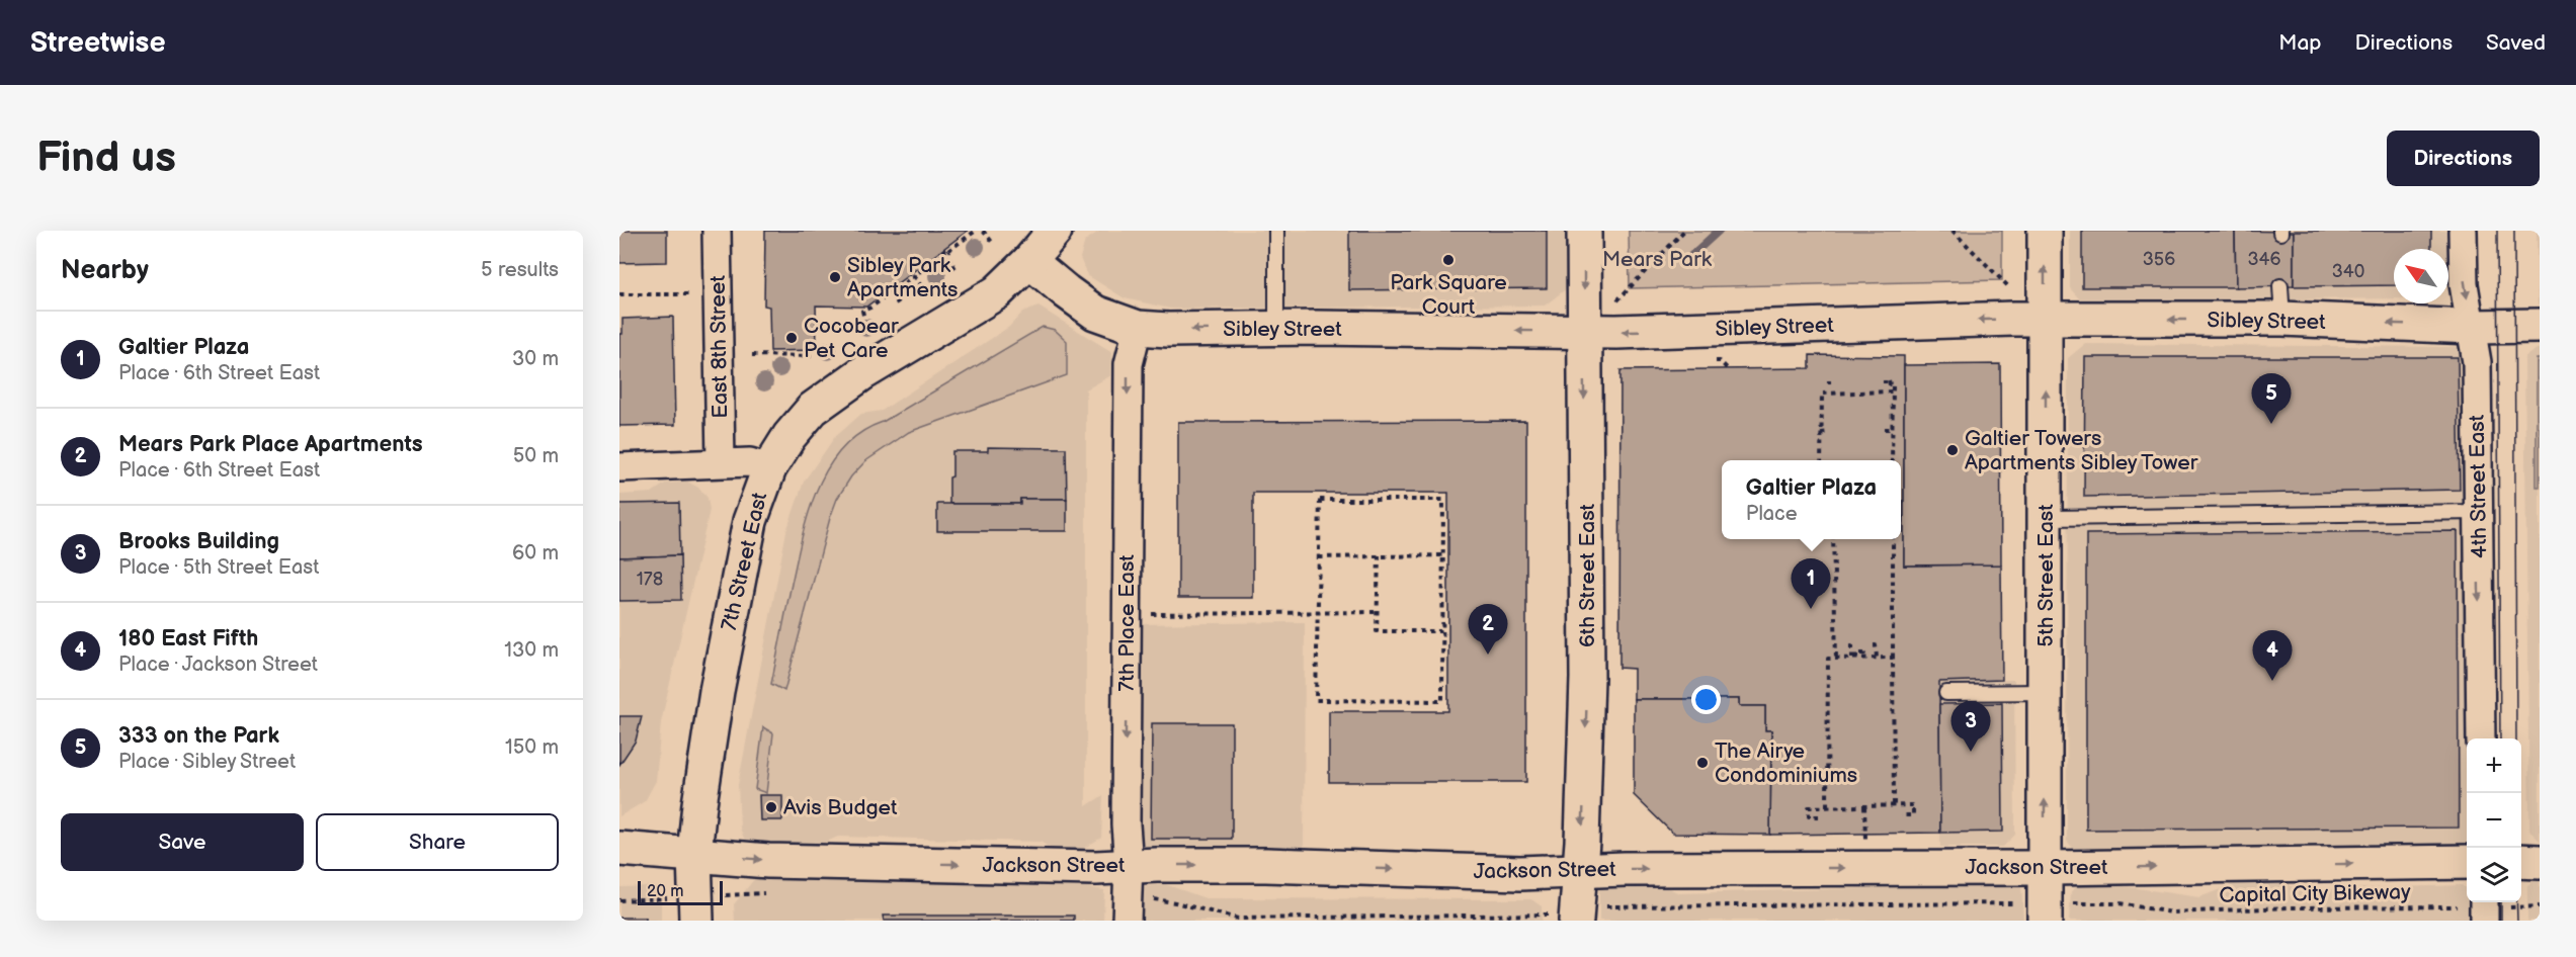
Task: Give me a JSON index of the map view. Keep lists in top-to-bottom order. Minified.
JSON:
{"streets":{"main road":["Sibley Street","7th Street East","6th Street East","5th Street East","Jackson Street"],"street":["East 8th Street","4th Street East","7th Place East"],"path":["Capital City Bikeway"]},"crossings":[["Sibley Street","4th Street East"],["Sibley Street","7th Street East"],["Sibley Street","6th Street East"],["Sibley Street","5th Street East"],["Sibley Street","7th Place East"],["7th Street East","Jackson Street"],["6th Street East","Jackson Street"],["5th Street East","Jackson Street"],["7th Place East","Jackson Street"]],"one_way":["Sibley Street","4th Street East","6th Street East","5th Street East","7th Place East","Jackson Street"],"parks":["Mears Park"],"places":["Park Square Court","Sibley Park Apartments","Cocobear Pet Care","Galtier Towers Apartments Sibley Tower","The Airye Condominiums","Avis Budget"],"house_numbers":["356","346","340","178"],"scale_bar":"20 m","north":"top left","page":{"header":"Streetwise","nav":["Map","Directions","Saved"],"buttons":["Directions",["Save","Share"]],"title":"Find us","heading":["Nearby","5 results"],"list":[{"mark":"1","name":"Galtier Plaza","note":"Place · 6th Street East","value":"30 m"},{"mark":"2","name":"Mears Park Place Apartments","note":"Place · 6th Street East","value":"50 m"},{"mark":"3","name":"Brooks Building","note":"Place · 5th Street East","value":"60 m"},{"mark":"4","name":"180 East Fifth","note":"Place · Jackson Street","value":"130 m"},{"mark":"5","name":"333 on the Park","note":"Place · Sibley Street","value":"150 m"}],"pins":["5","1","2","4","3"],"popup":["Galtier Plaza","Place"],"map_buttons":["+","−"],"scale":"20 m"}}
